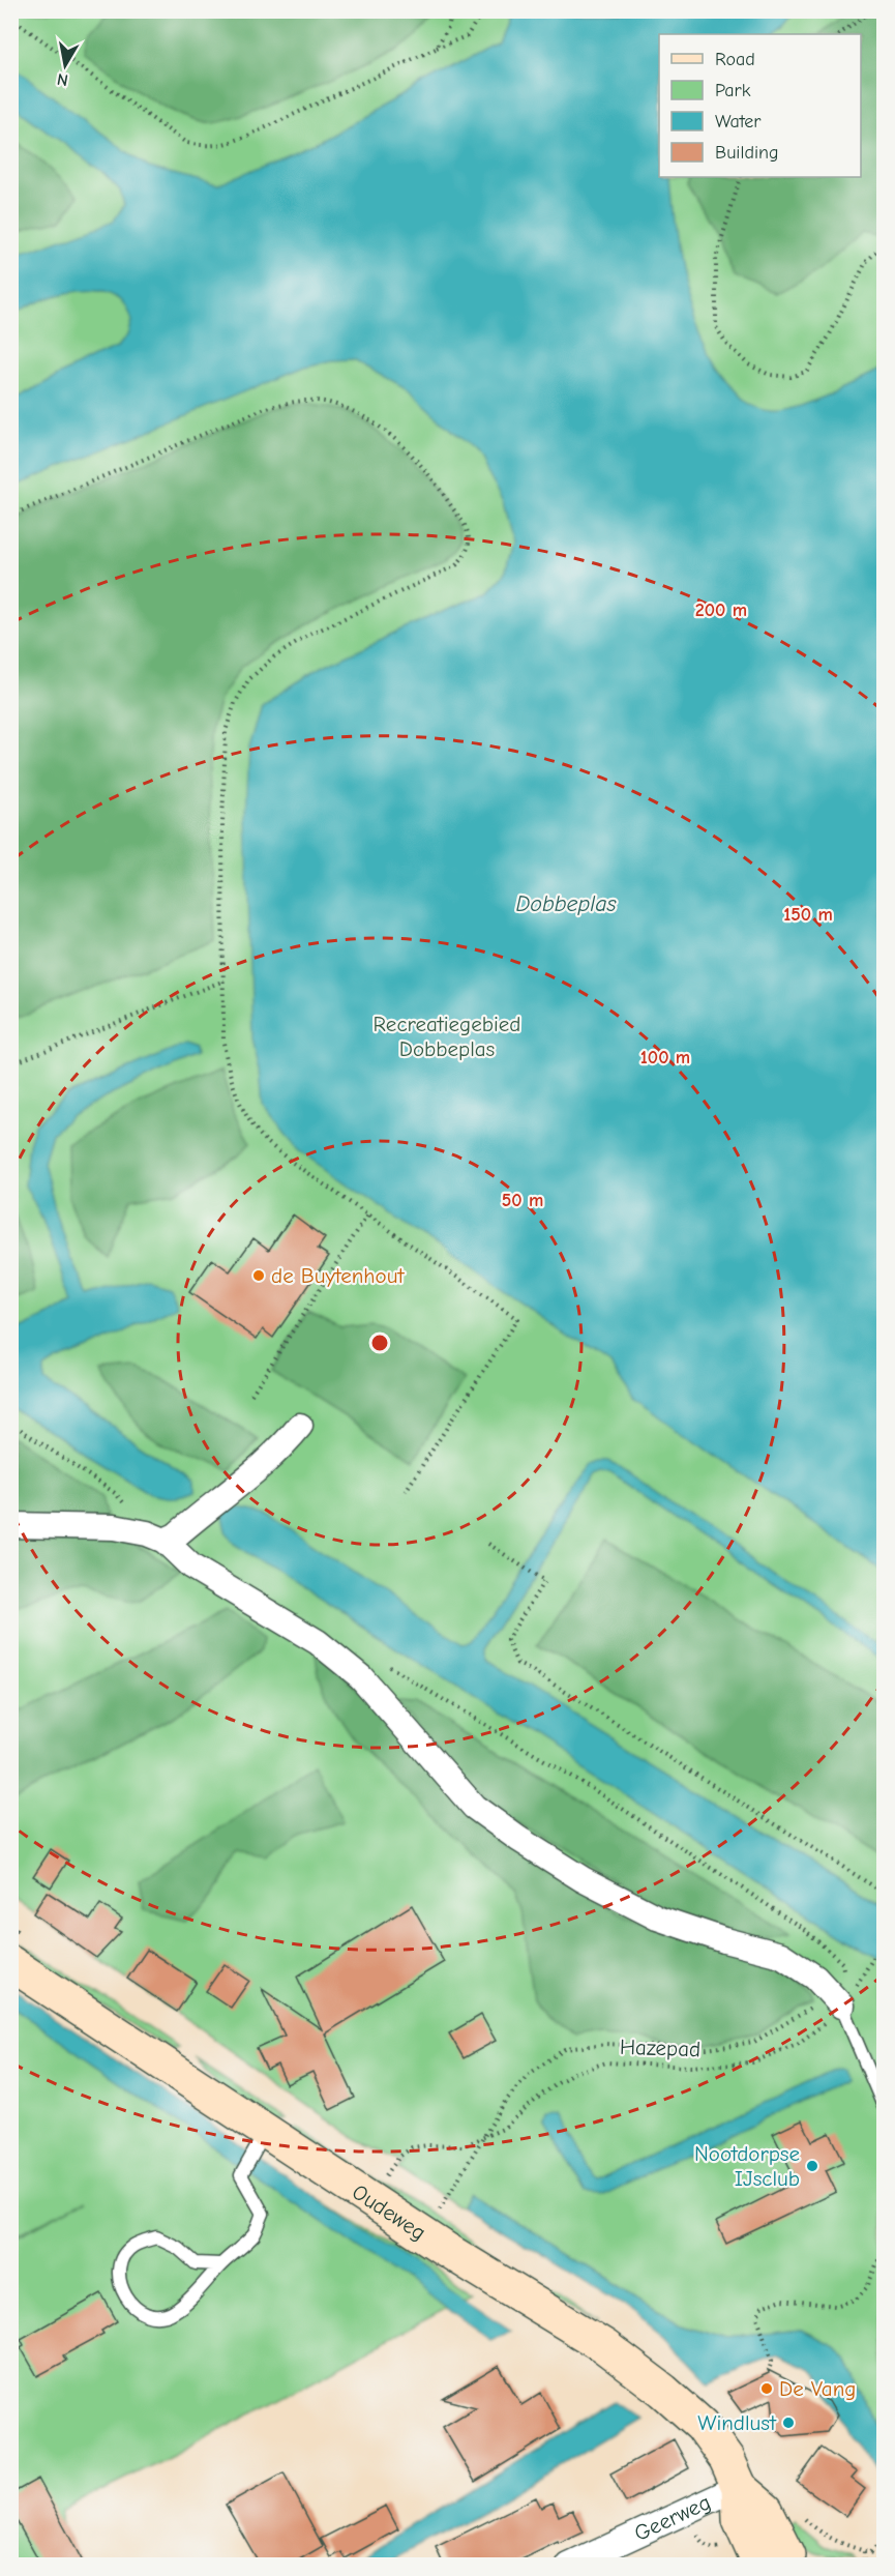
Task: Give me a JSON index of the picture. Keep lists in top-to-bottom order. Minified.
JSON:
{"streets":{"main road":["Oudeweg"],"street":["Geerweg"],"path":["Hazepad"]},"crossings":[["Oudeweg","Geerweg"]],"water":["Dobbeplas"],"parks":["Recreatiegebied Dobbeplas"],"places":["de Buytenhout","Nootdorpse IJsclub","De Vang","Windlust"],"legend":["Road","Park","Water","Building"],"north":"bottom","rings":["200 m","150 m","100 m","50 m"]}
